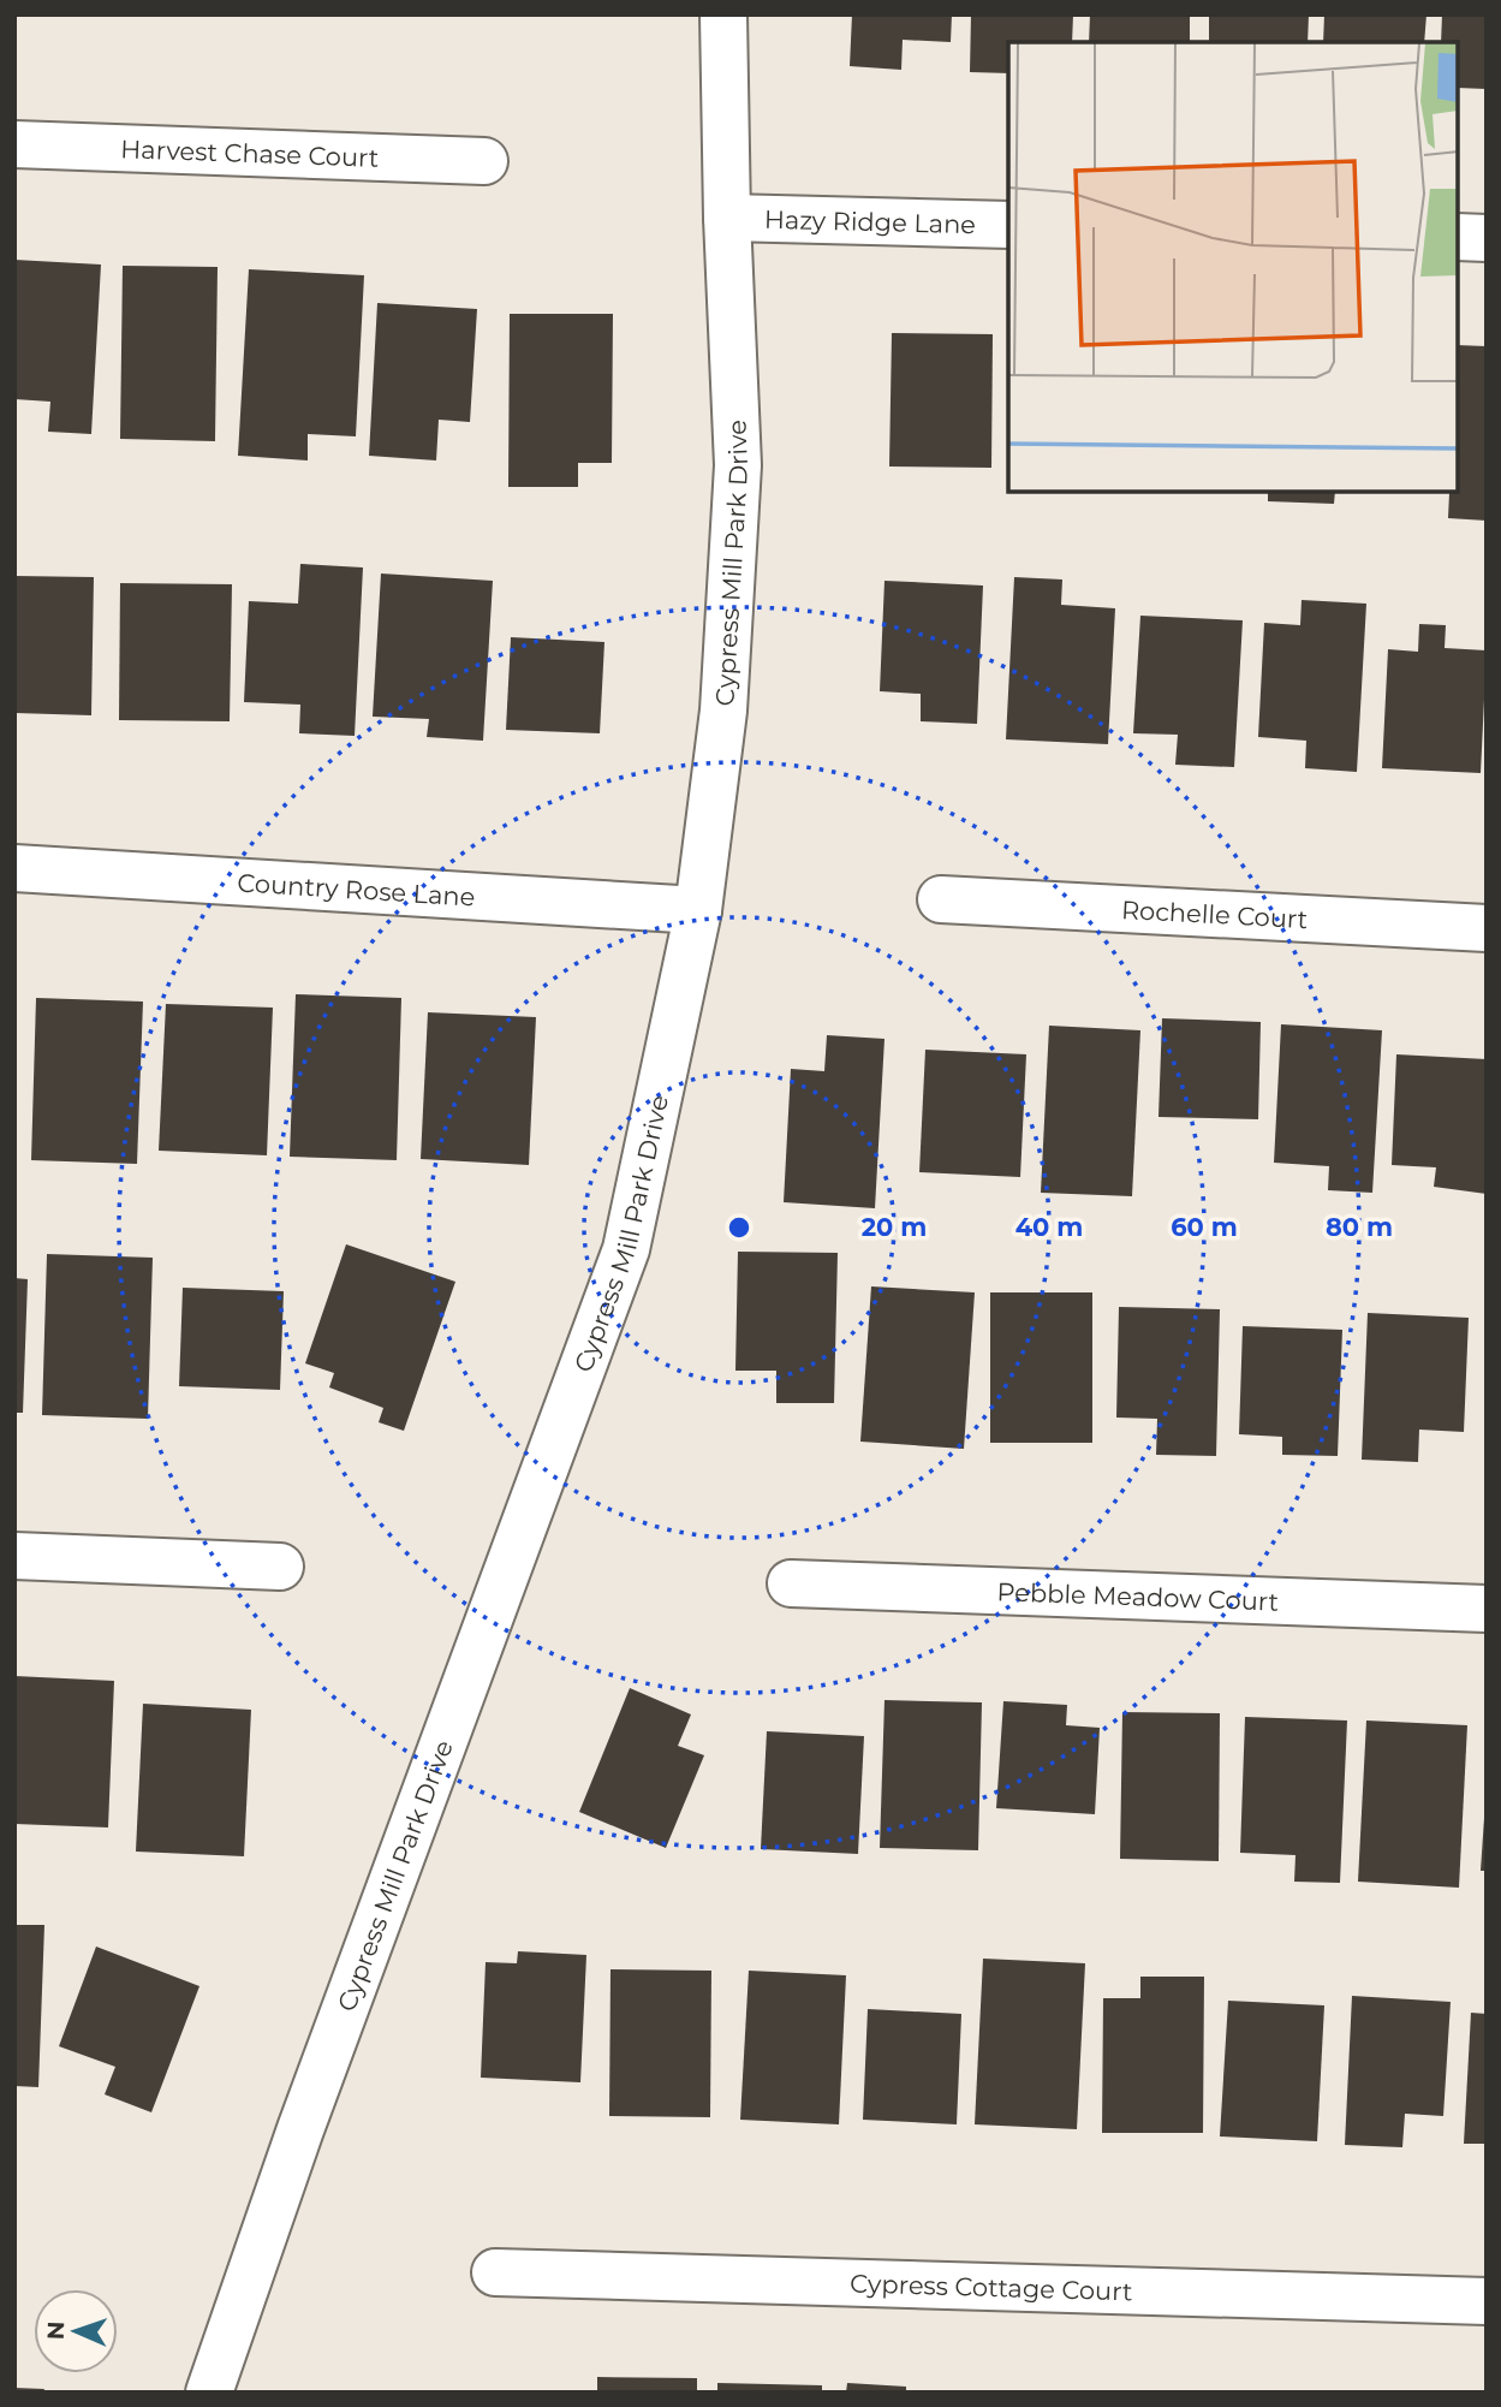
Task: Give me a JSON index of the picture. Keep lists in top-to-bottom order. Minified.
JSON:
{"streets":{"street":["Harvest Chase Court","Hazy Ridge Lane","Cypress Mill Park Drive","Country Rose Lane","Rochelle Court","Pebble Meadow Court","Cypress Cottage Court"]},"crossings":[["Hazy Ridge Lane","Cypress Mill Park Drive"],["Cypress Mill Park Drive","Country Rose Lane"]],"north":"left","rings":["20 m","40 m","60 m","80 m"]}
